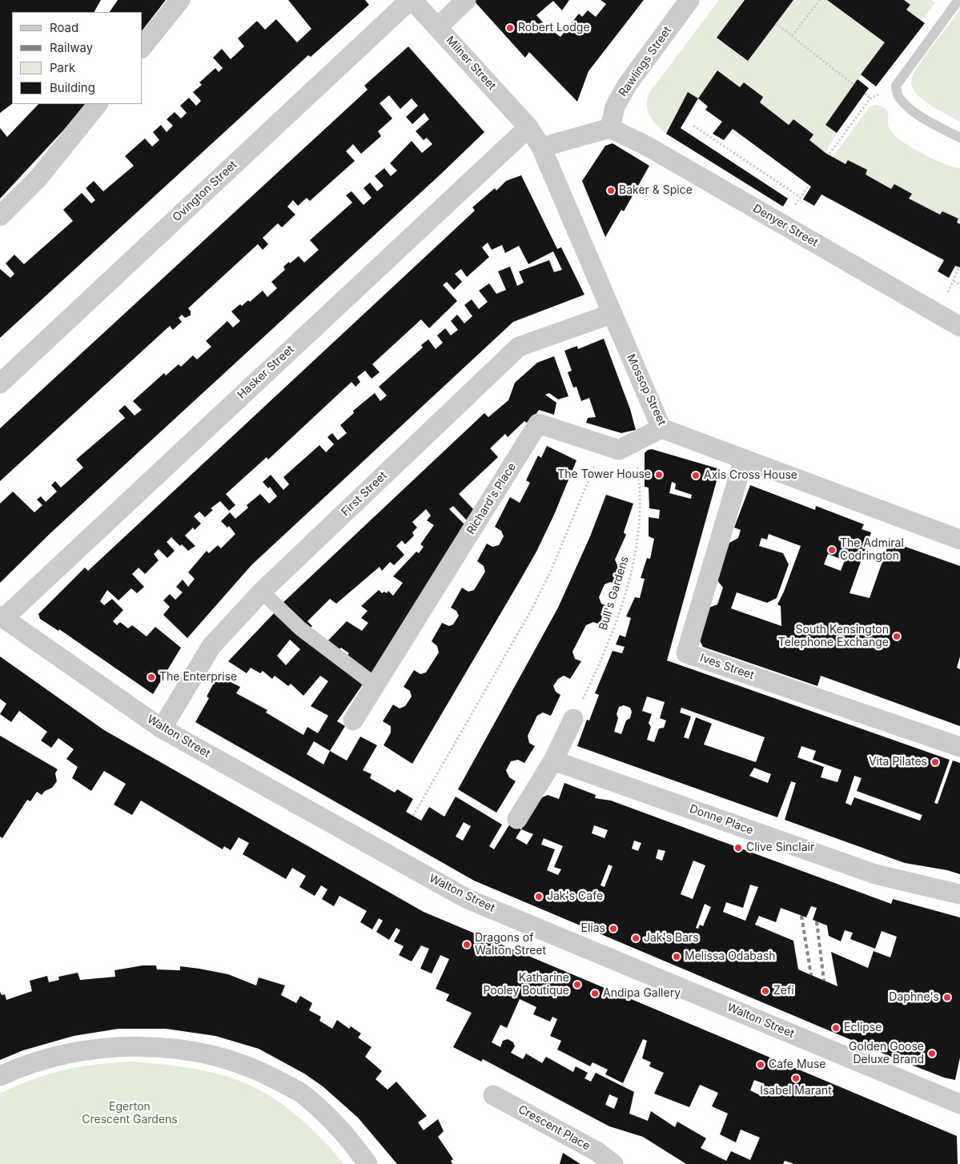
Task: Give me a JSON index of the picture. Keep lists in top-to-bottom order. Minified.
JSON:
{"streets":{"street":["Rawlings Street","Milner Street","Ovington Street","Denyer Street","Hasker Street","Mossop Street","First Street","Richard's Place","Ives Street","Walton Street","Donne Place","Crescent Place"],"path":["Bull's Gardens"]},"crossings":[["Rawlings Street","Denyer Street"],["Milner Street","Ovington Street"],["Milner Street","Hasker Street"],["Milner Street","Mossop Street"],["Hasker Street","Mossop Street"],["Hasker Street","Walton Street"],["Mossop Street","First Street"],["Mossop Street","Ives Street"],["First Street","Walton Street"],["Richard's Place","Bull's Gardens"]],"parks":["Egerton Crescent Gardens"],"places":["Robert Lodge","Baker & Spice","The Tower House","Axis Cross House","The Admiral Codrington","South Kensington Telephone Exchange","The Enterprise","Vita Pilates","Clive Sinclair","Jak's Cafe","Elias","Jak's Bars","Dragons of Walton Street","Melissa Odabash","Katharine Pooley Boutique","Zefi","Andipa Gallery","Daphne's","Eclipse","Golden Goose Deluxe Brand","Cafe Muse","Isabel Marant"],"legend":["Road","Railway","Park","Building"]}
